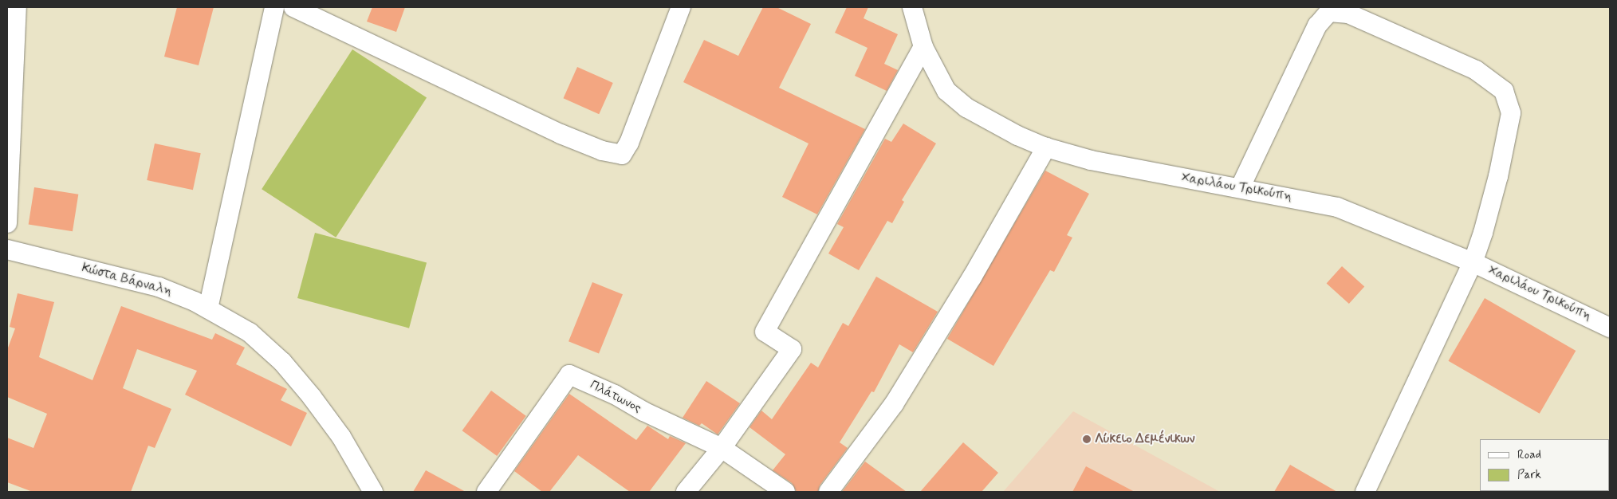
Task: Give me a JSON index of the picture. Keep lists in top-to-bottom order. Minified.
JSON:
{"streets":{"street":["Χαριλάου Τρικούπη","Κώστα Βάρναλη","Πλάτωνος"]},"places":["Λύκειο Δεμένικων"],"legend":["Road","Park"]}
